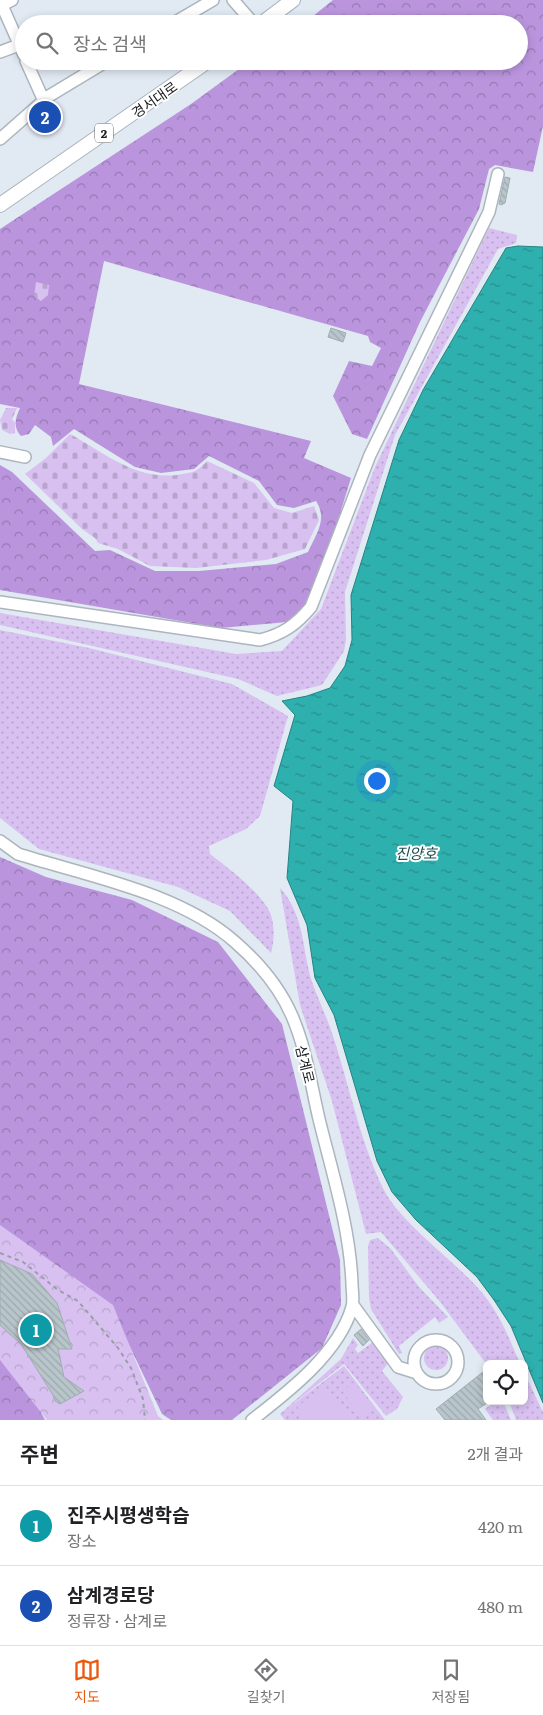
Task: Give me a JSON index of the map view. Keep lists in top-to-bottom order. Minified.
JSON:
{"streets":{"main road":["경서대로","2"],"street":["삼계로"]},"water":["진양호"],"page":{"search":"장소 검색","pins":["2","1"],"heading":["주변","2개 결과"],"list":[{"mark":"1","name":"진주시평생학습","note":"장소","value":"420 m"},{"mark":"2","name":"삼계경로당","note":"정류장 · 삼계로","value":"480 m"}],"nav":["지도","길찾기","저장됨"]}}
